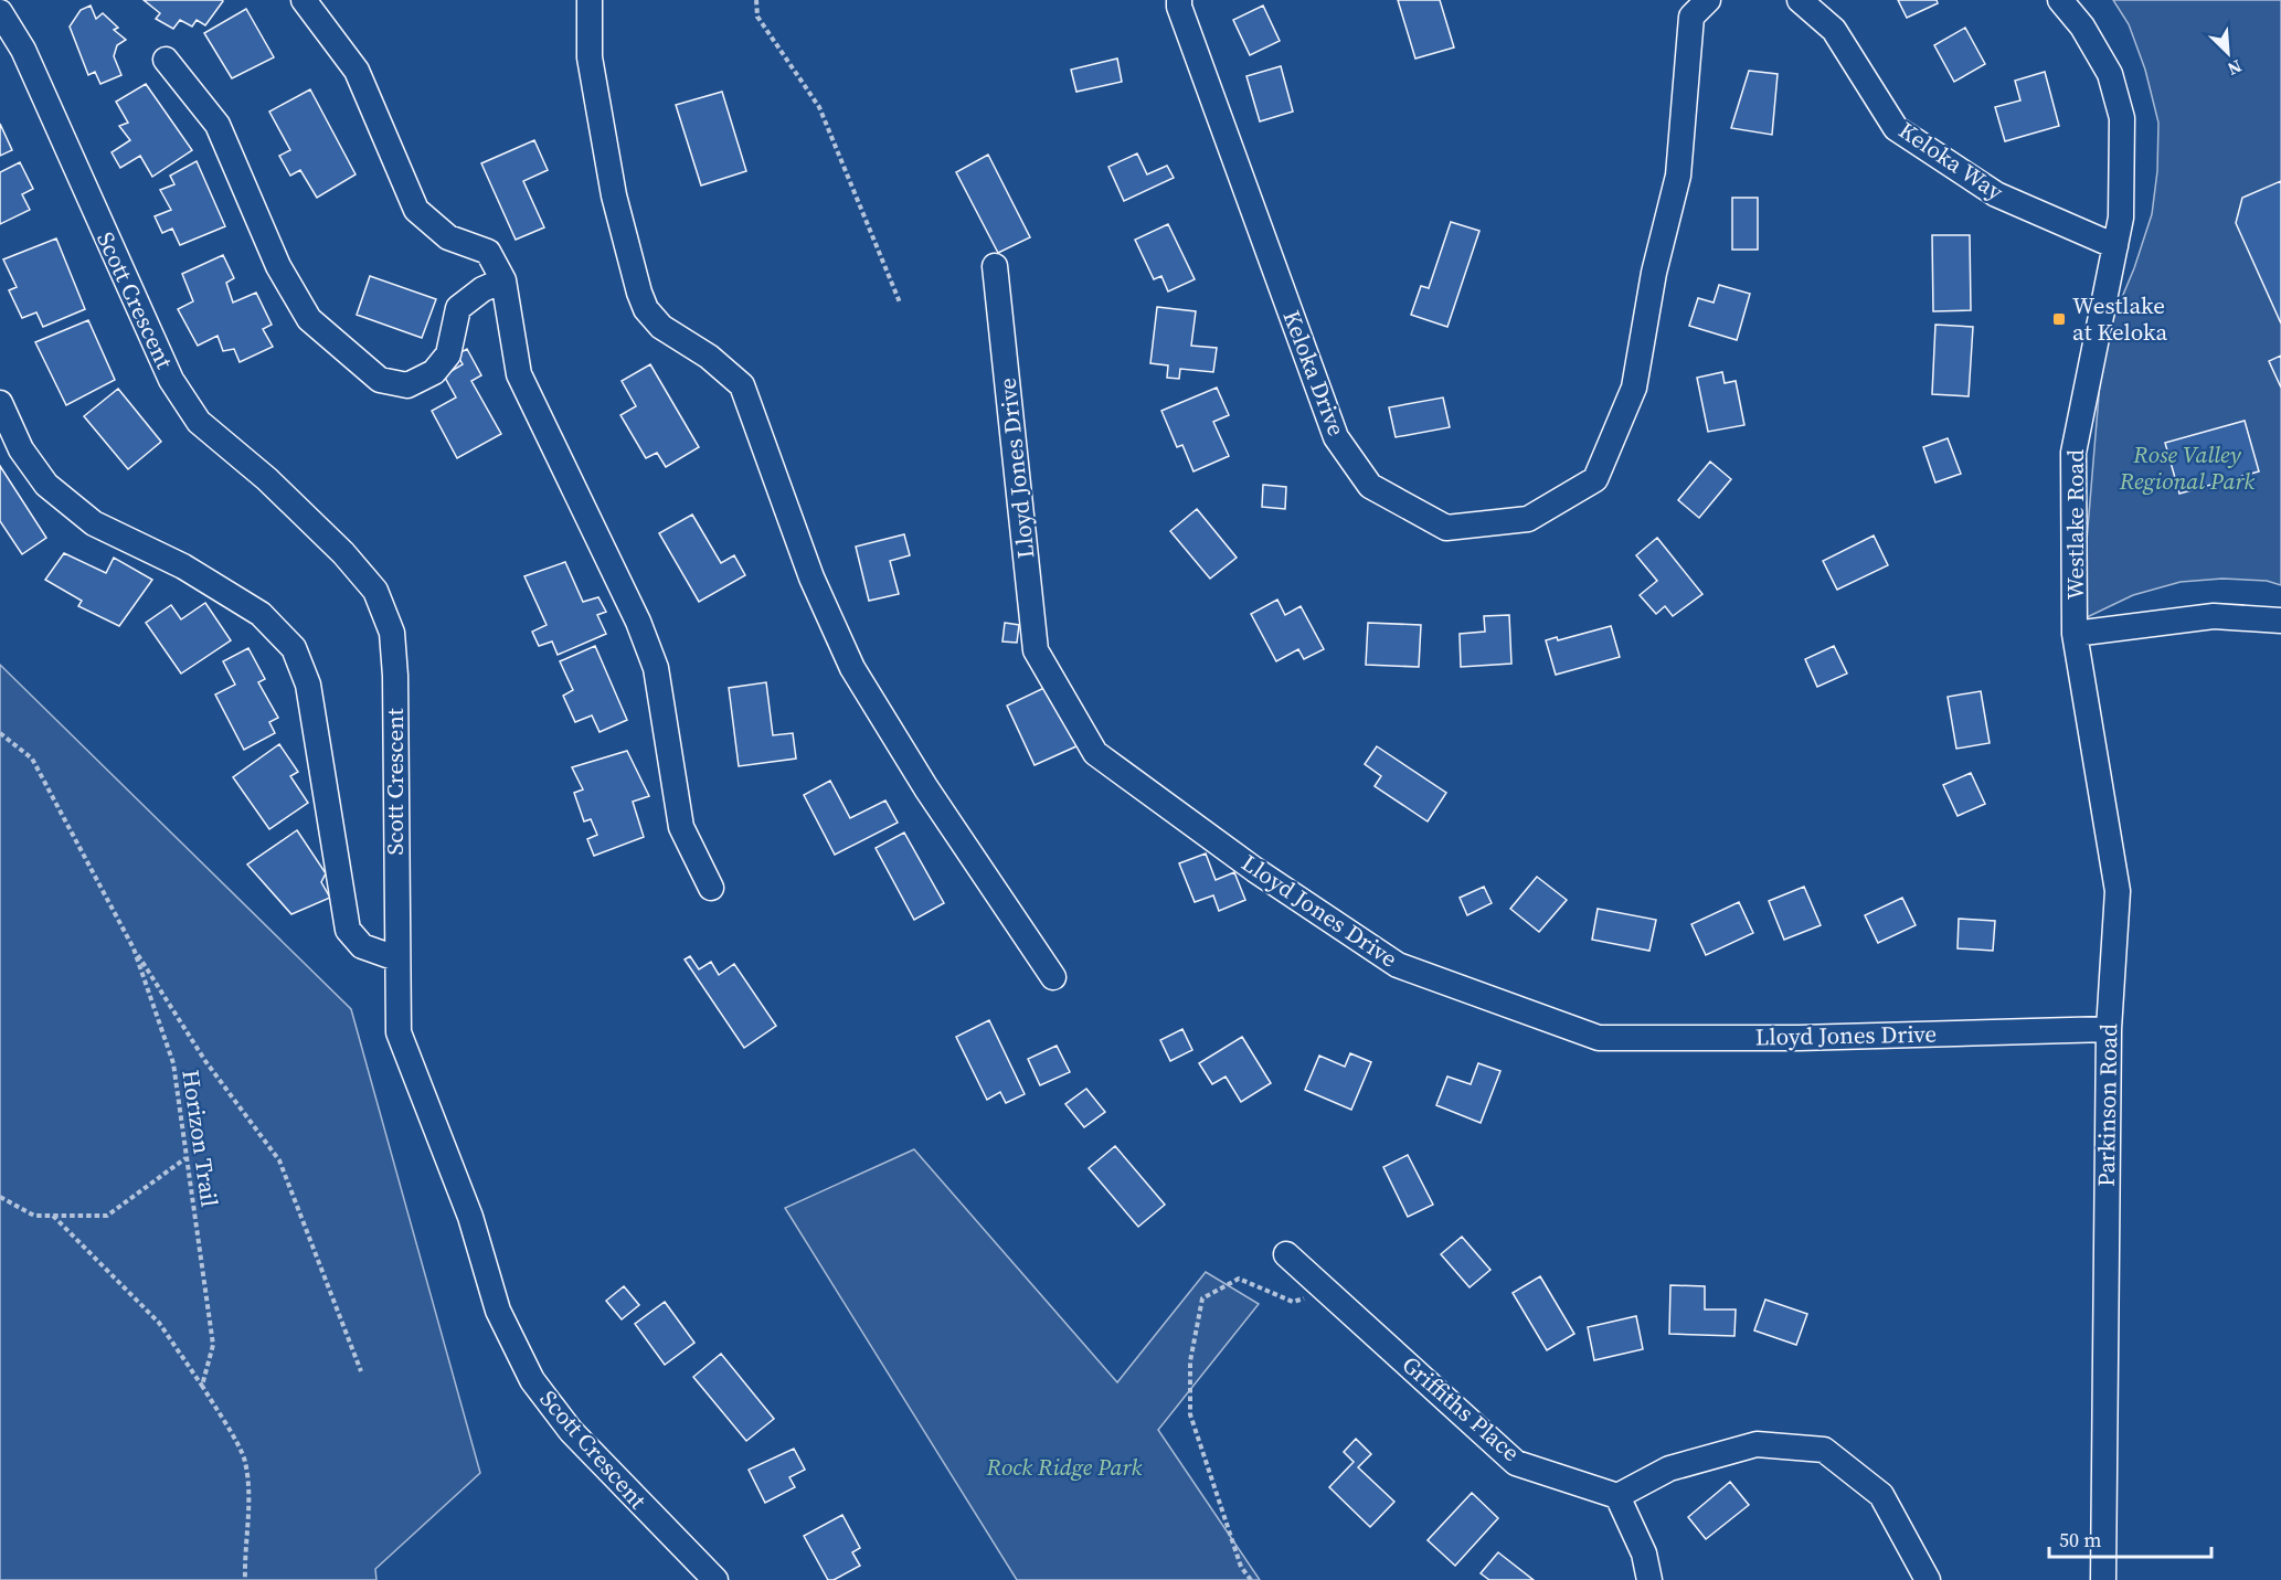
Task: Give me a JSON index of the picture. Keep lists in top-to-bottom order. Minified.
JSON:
{"streets":{"street":["Keloka Way","Scott Crescent","Keloka Drive","Lloyd Jones Drive","Westlake Road","Parkinson Road","Griffiths Place"],"path":["Horizon Trail"]},"crossings":[["Keloka Way","Westlake Road"],["Lloyd Jones Drive","Parkinson Road"],["Westlake Road","Parkinson Road"]],"parks":["Rose Valley Regional Park","Rock Ridge Park"],"places":{"transit":["Westlake at Keloka"]},"scale_bar":"50 m","north":"bottom right"}
